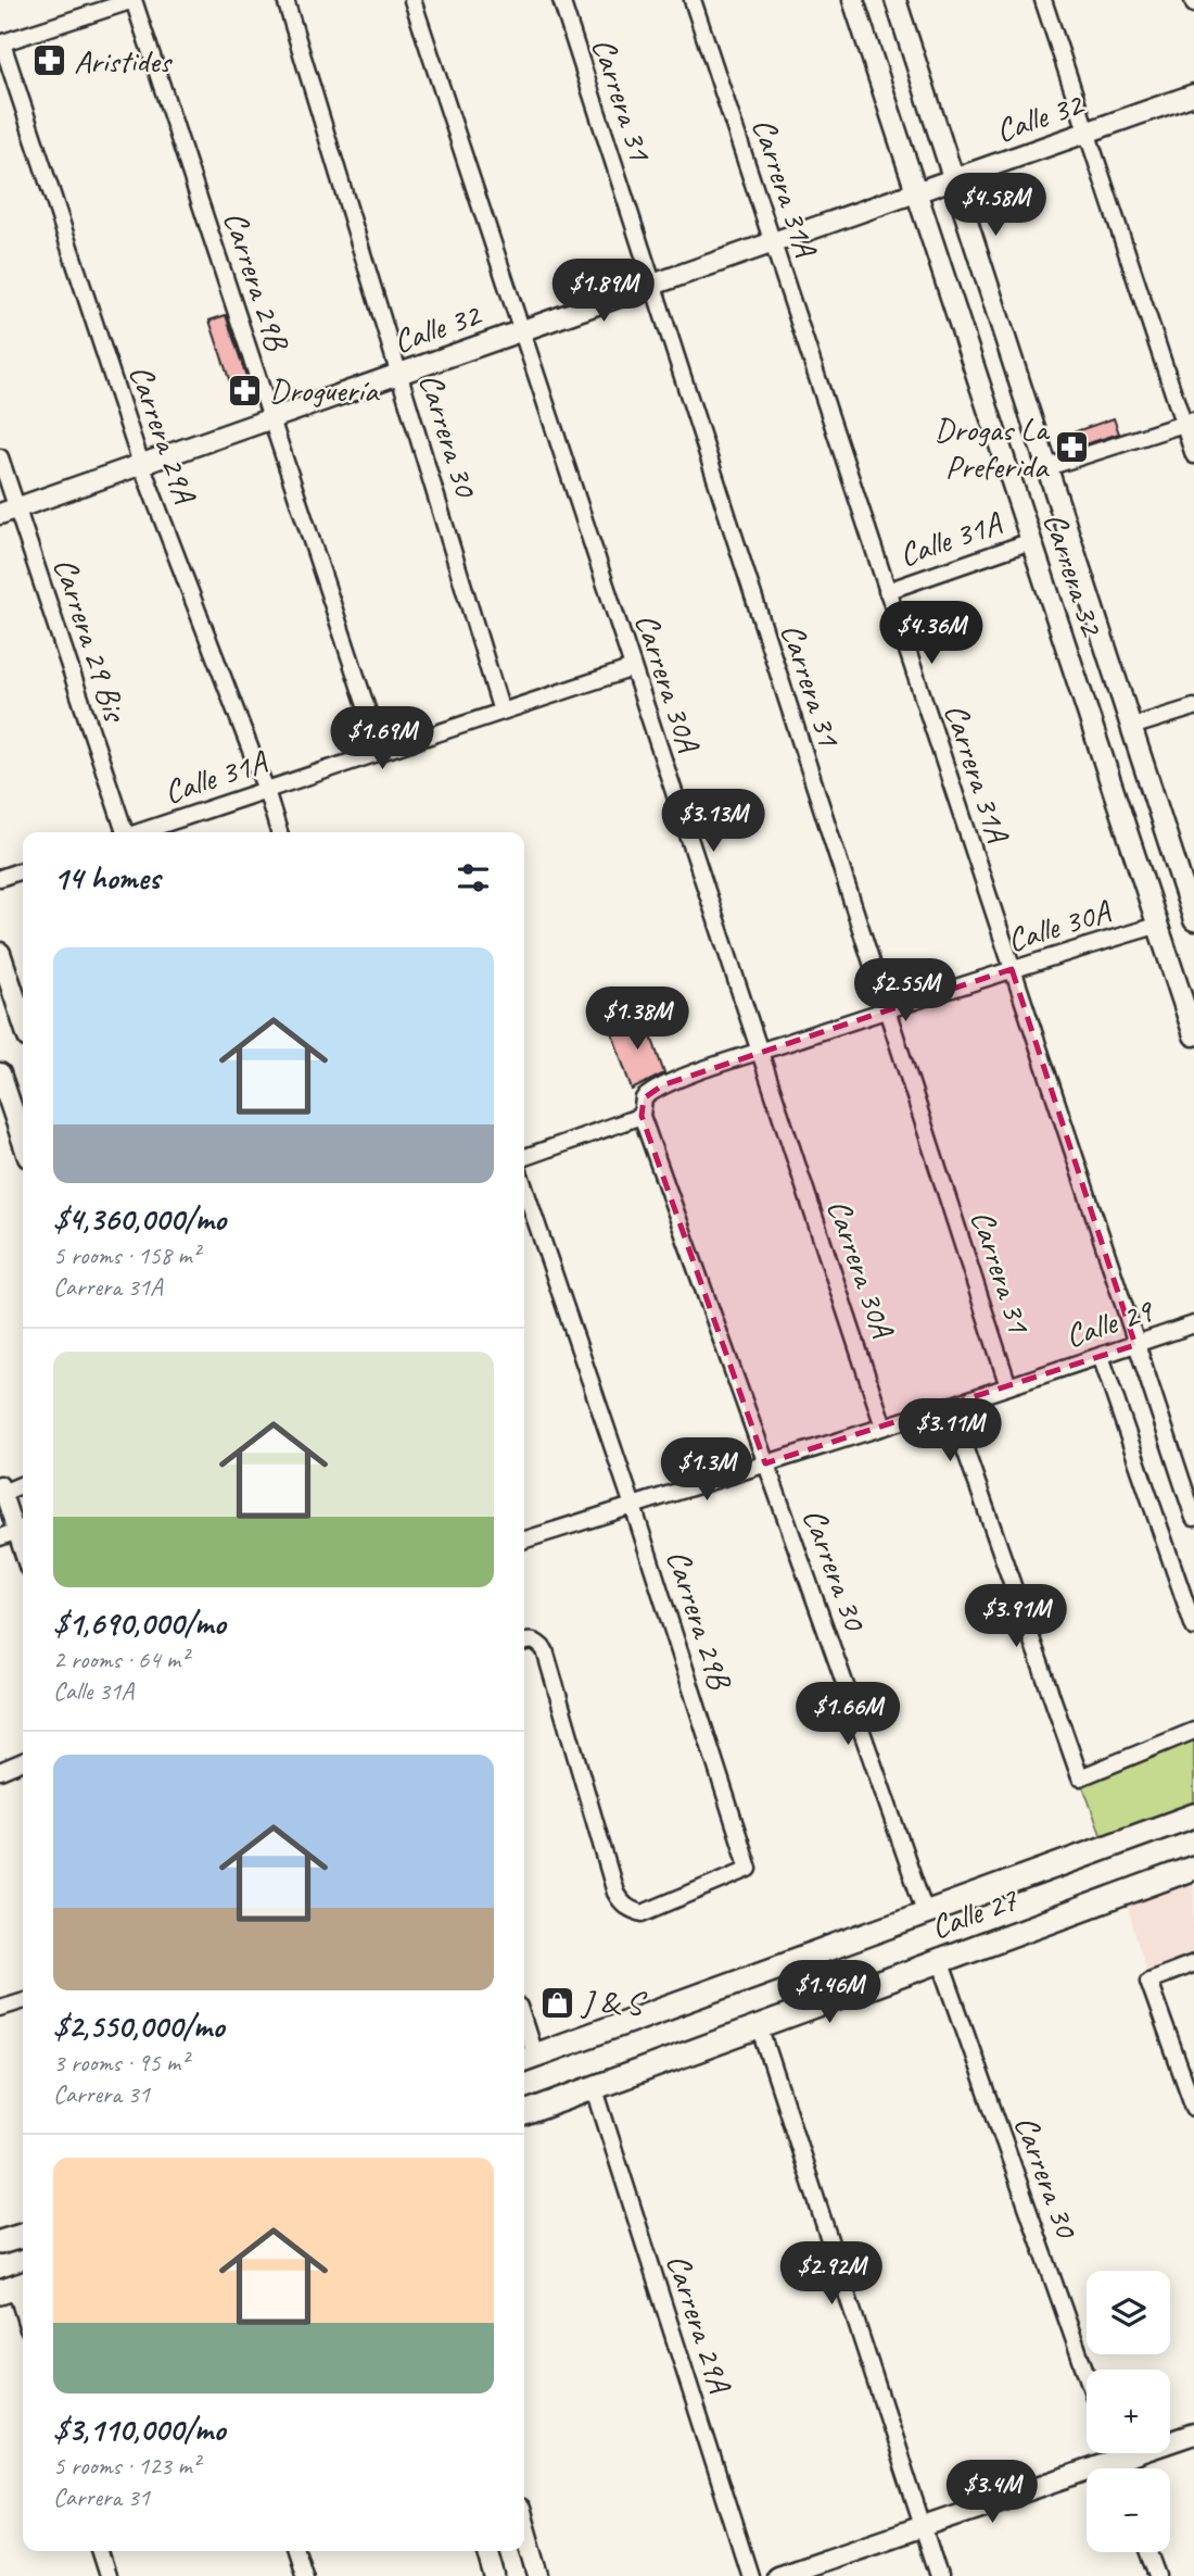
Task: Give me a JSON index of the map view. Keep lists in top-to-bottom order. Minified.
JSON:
{"streets":{"main road":["Calle 27"],"street":["Carrera 31","Calle 32","Carrera 31A","Carrera 29B","Carrera 29A","Carrera 30","Calle 31A","Carrera 32","Carrera 29 Bis","Carrera 30A","Calle 30A","Calle 29"]},"crossings":[["Carrera 31","Calle 32"],["Carrera 31","Calle 30A"],["Carrera 31","Calle 29"],["Calle 32","Carrera 31A"],["Calle 32","Carrera 29B"],["Calle 32","Carrera 29A"],["Calle 32","Carrera 30"],["Calle 32","Carrera 32"],["Calle 32","Carrera 29 Bis"],["Calle 32","Carrera 30A"],["Carrera 31A","Calle 31A"],["Carrera 31A","Calle 30A"],["Carrera 31A","Calle 29"],["Carrera 29B","Calle 31A"],["Carrera 29B","Calle 29"],["Carrera 29A","Calle 31A"],["Carrera 29A","Calle 27"],["Carrera 30","Calle 31A"],["Carrera 30","Calle 30A"],["Carrera 30","Calle 29"],["Carrera 30","Calle 27"],["Calle 31A","Carrera 32"],["Calle 31A","Carrera 30A"],["Carrera 32","Calle 30A"],["Carrera 30A","Calle 30A"],["Carrera 30A","Calle 29"]],"places":{"pharmacy":["Aristides","Droguería","Drogas La Preferida"],"shop":["J & S"]},"page":{"price":["$4.58M","$1.89M","$4.36M","$1.69M","$3.13M","$2.55M","$1.38M","$3.11M","$1.3M","$3.91M","$1.66M","$1.46M","$2.92M","$3.4M"],"heading":"14 homes","list":[{"name":"$4,360,000/mo","note":"5 rooms · 158 m² · Carrera 31A"},{"name":"$1,690,000/mo","note":"2 rooms · 64 m² · Calle 31A"},{"name":"$2,550,000/mo","note":"3 rooms · 95 m² · Carrera 31"},{"name":"$3,110,000/mo","note":"5 rooms · 123 m² · Carrera 31"}],"map_buttons":["+","−"]}}
